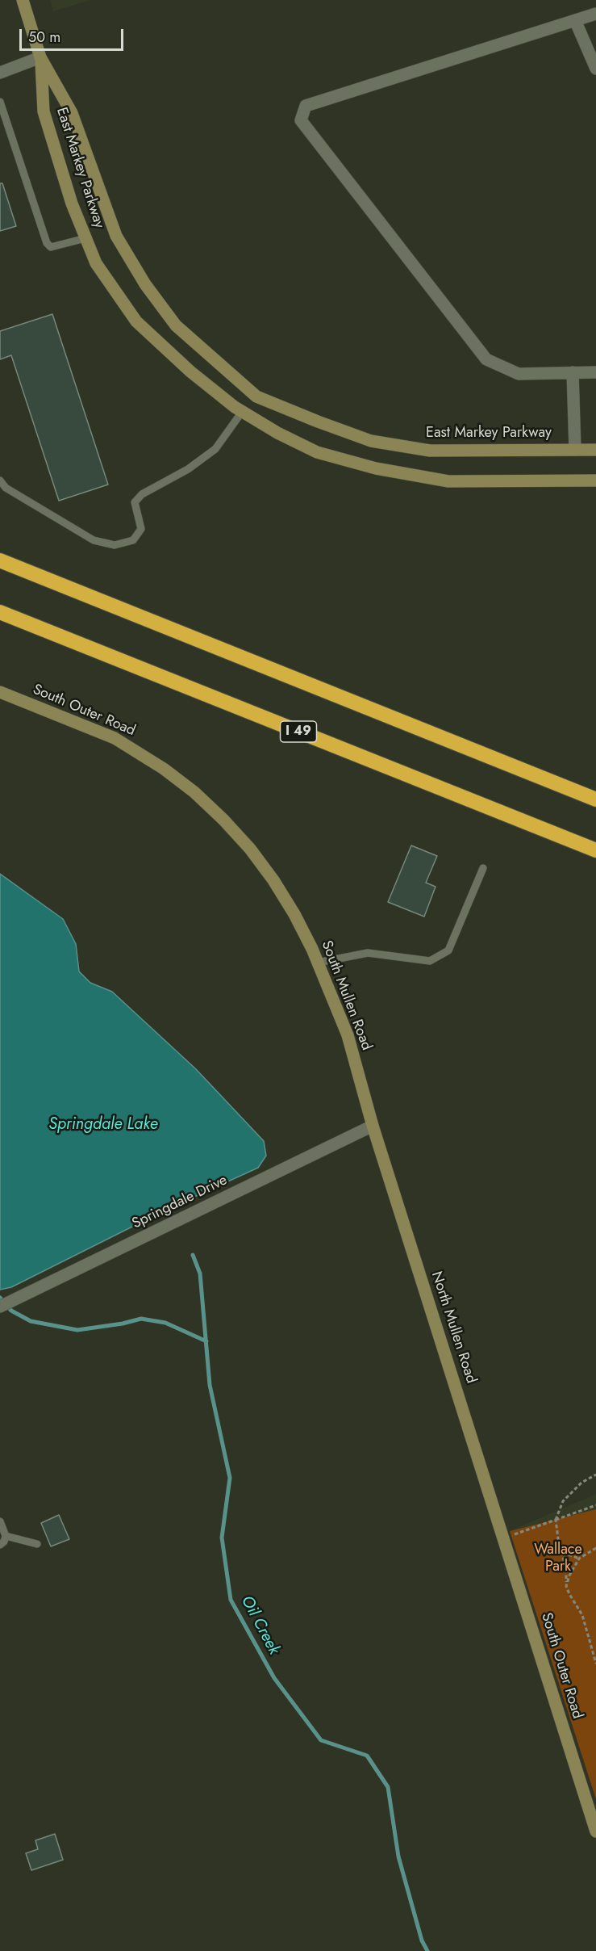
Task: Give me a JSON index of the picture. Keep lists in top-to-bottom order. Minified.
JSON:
{"streets":{"highway":["I 49"],"street":["East Markey Parkway","South Outer Road","South Mullen Road","Springdale Drive","North Mullen Road"]},"crossings":[["South Outer Road","South Mullen Road"],["South Outer Road","North Mullen Road"],["South Mullen Road","Springdale Drive"],["South Mullen Road","North Mullen Road"],["Springdale Drive","North Mullen Road"]],"water":["Springdale Lake","Oil Creek"],"parks":["Wallace Park"],"scale_bar":"50 m"}
